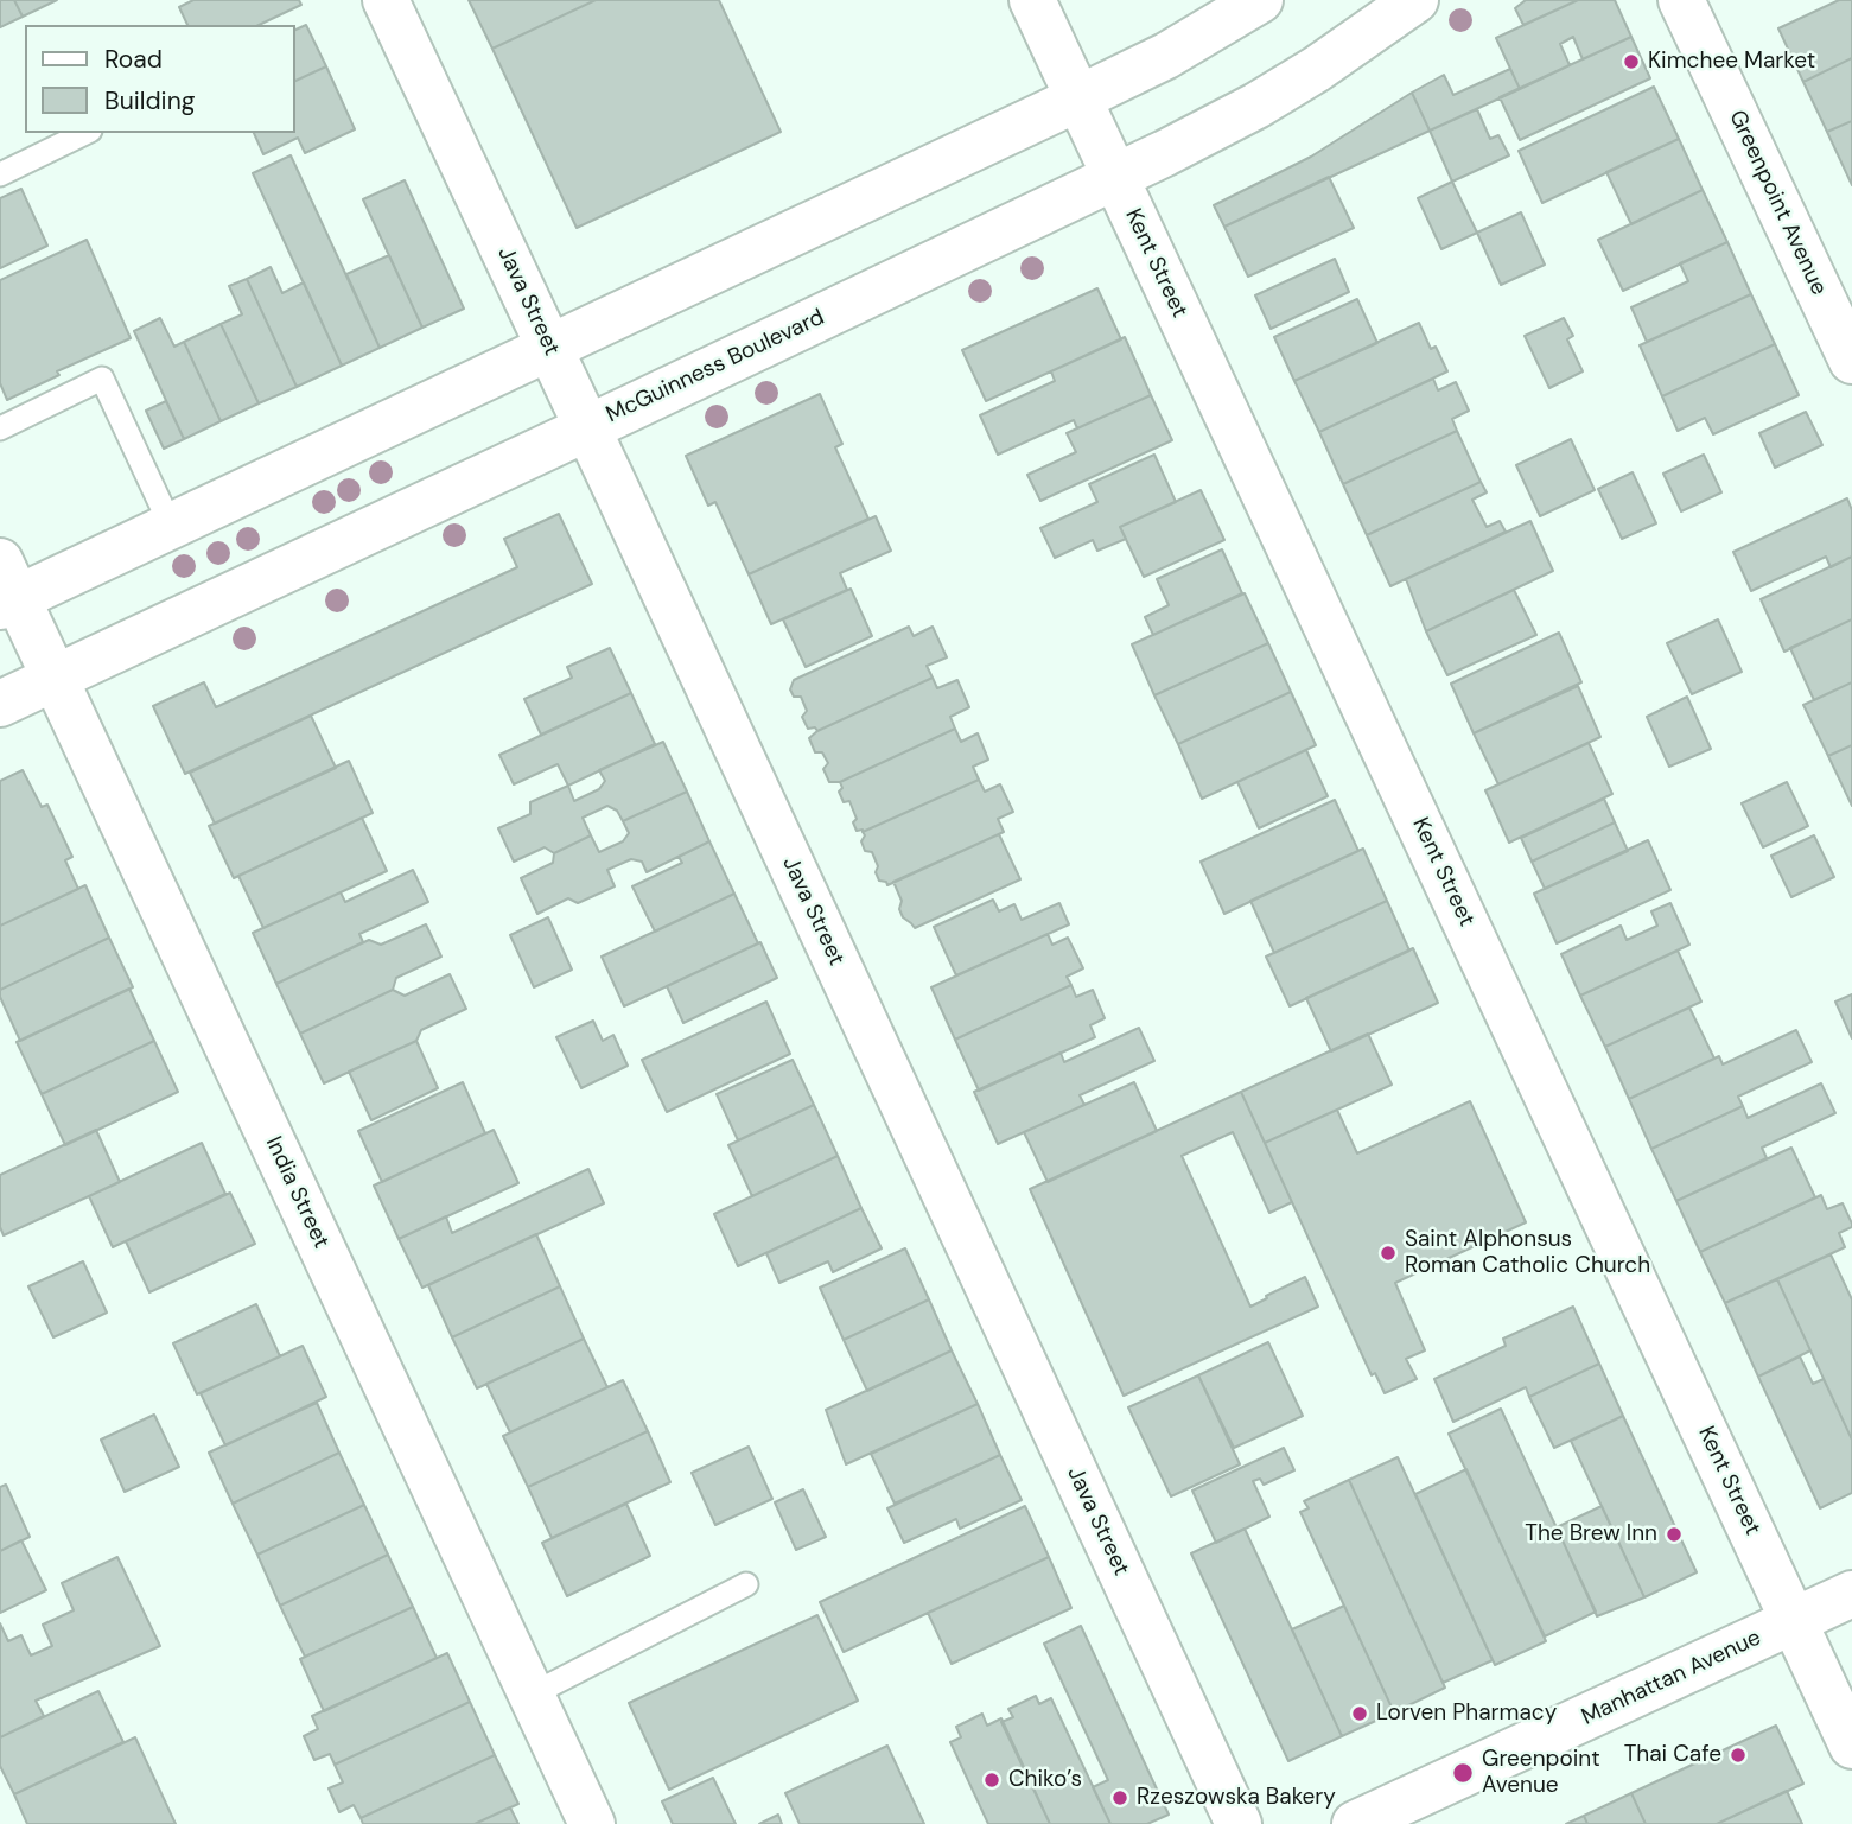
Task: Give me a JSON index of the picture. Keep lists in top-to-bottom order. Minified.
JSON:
{"streets":{"street":["Greenpoint Avenue","Kent Street","Java Street","McGuinness Boulevard","India Street","Manhattan Avenue"]},"crossings":[["Kent Street","McGuinness Boulevard"],["Kent Street","Manhattan Avenue"],["Java Street","McGuinness Boulevard"],["McGuinness Boulevard","India Street"]],"places":["Kimchee Market","Saint Alphonsus Roman Catholic Church","The Brew Inn","Lorven Pharmacy","Thai Cafe","Greenpoint Avenue","Chiko’s","Rzeszowska Bakery"],"legend":["Road","Building"]}
